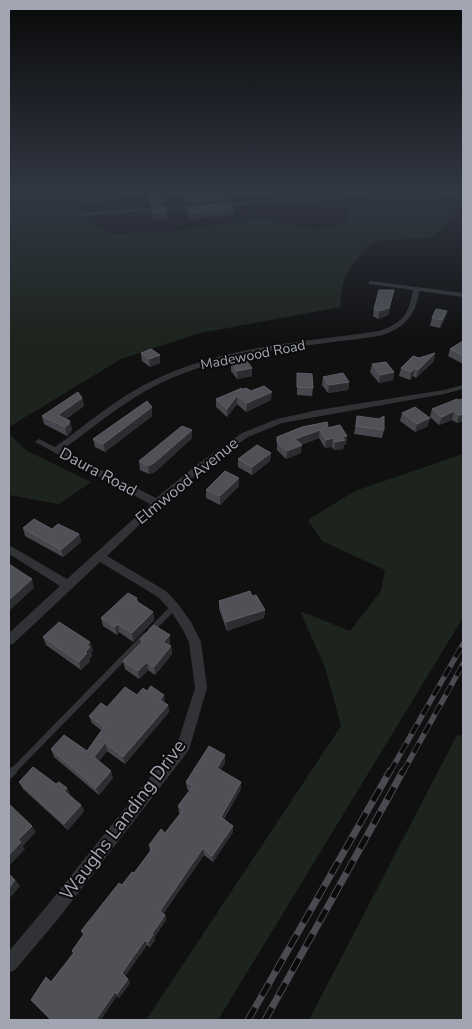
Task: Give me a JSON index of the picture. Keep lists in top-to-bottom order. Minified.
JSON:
{"streets":{"street":["Madewood Road","Daura Road","Elmwood Avenue","Waughs Landing Drive"]},"crossings":[["Madewood Road","Daura Road"],["Daura Road","Elmwood Avenue"],["Elmwood Avenue","Waughs Landing Drive"]]}
